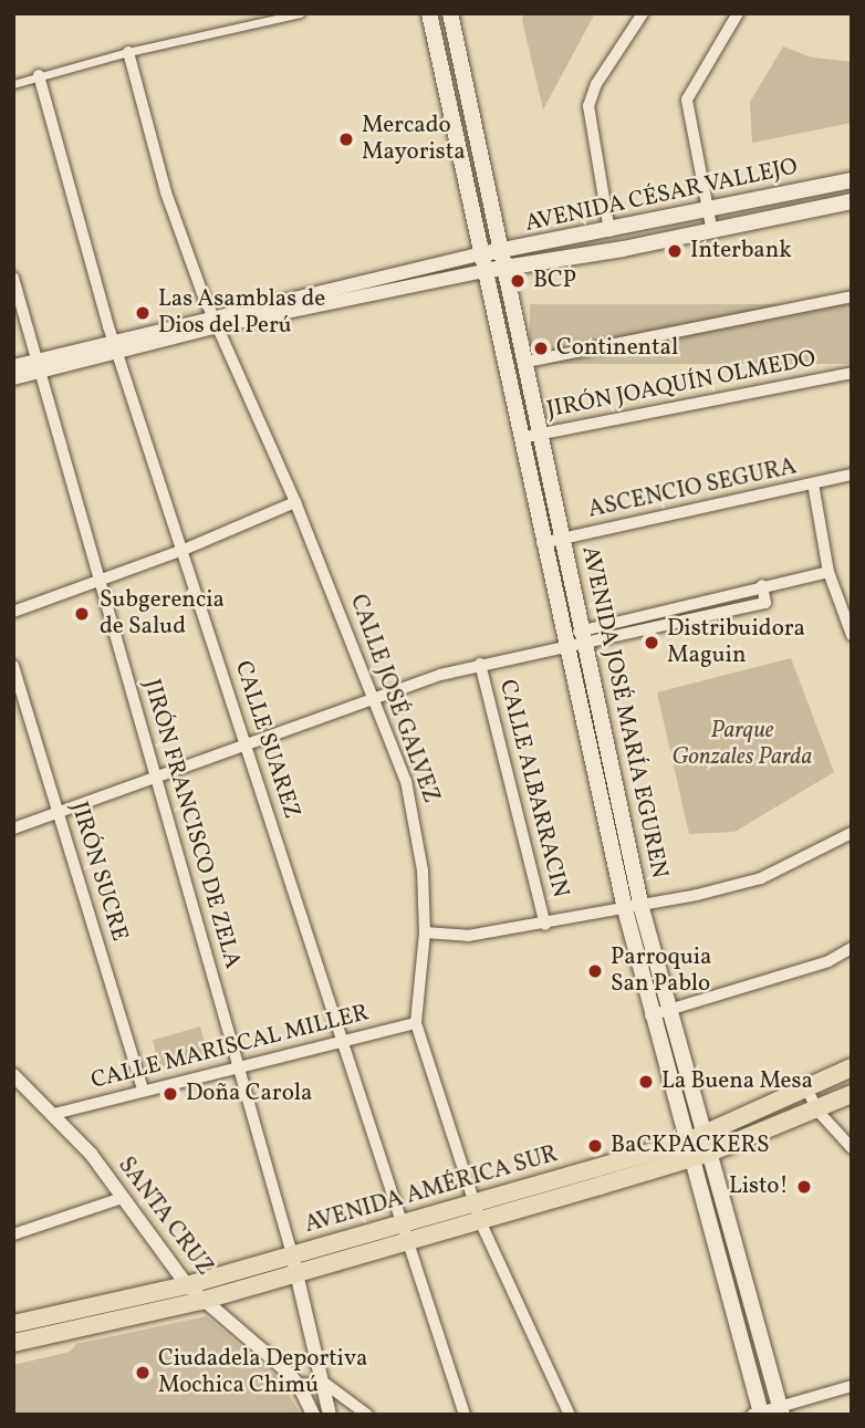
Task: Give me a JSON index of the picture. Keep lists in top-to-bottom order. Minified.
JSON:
{"streets":{"main road":["AVENIDA CÉSAR VALLEJO","AVENIDA JOSÉ MARÍA EGUREN","AVENIDA AMÉRICA SUR"],"street":["JIRÓN JOAQUÍN OLMEDO","ASCENCIO SEGURA","CALLE JOSÉ GALVEZ","CALLE SUAREZ","CALLE ALBARRACIN","JIRÓN FRANCISCO DE ZELA","JIRÓN SUCRE","CALLE MARISCAL MILLER","SANTA CRUZ"]},"crossings":[["AVENIDA CÉSAR VALLEJO","AVENIDA JOSÉ MARÍA EGUREN"],["JIRÓN JOAQUÍN OLMEDO","AVENIDA JOSÉ MARÍA EGUREN"],["ASCENCIO SEGURA","AVENIDA JOSÉ MARÍA EGUREN"],["CALLE JOSÉ GALVEZ","CALLE MARISCAL MILLER"],["CALLE JOSÉ GALVEZ","AVENIDA AMÉRICA SUR"],["AVENIDA JOSÉ MARÍA EGUREN","AVENIDA AMÉRICA SUR"],["CALLE SUAREZ","CALLE MARISCAL MILLER"],["CALLE SUAREZ","AVENIDA AMÉRICA SUR"],["JIRÓN FRANCISCO DE ZELA","CALLE MARISCAL MILLER"],["JIRÓN FRANCISCO DE ZELA","AVENIDA AMÉRICA SUR"],["JIRÓN SUCRE","CALLE MARISCAL MILLER"],["CALLE MARISCAL MILLER","SANTA CRUZ"],["AVENIDA AMÉRICA SUR","SANTA CRUZ"]],"parks":["Parque Gonzales Parda"],"places":["Mercado Mayorista","Interbank","BCP","Las Asamblas de Dios del Perú","Continental","Subgerencia de Salud","Distribuidora Maguin","Parroquia San Pablo","La Buena Mesa","Doña Carola","BaCKPACKERS","Listo!","Ciudadela Deportiva Mochica Chimú"]}
